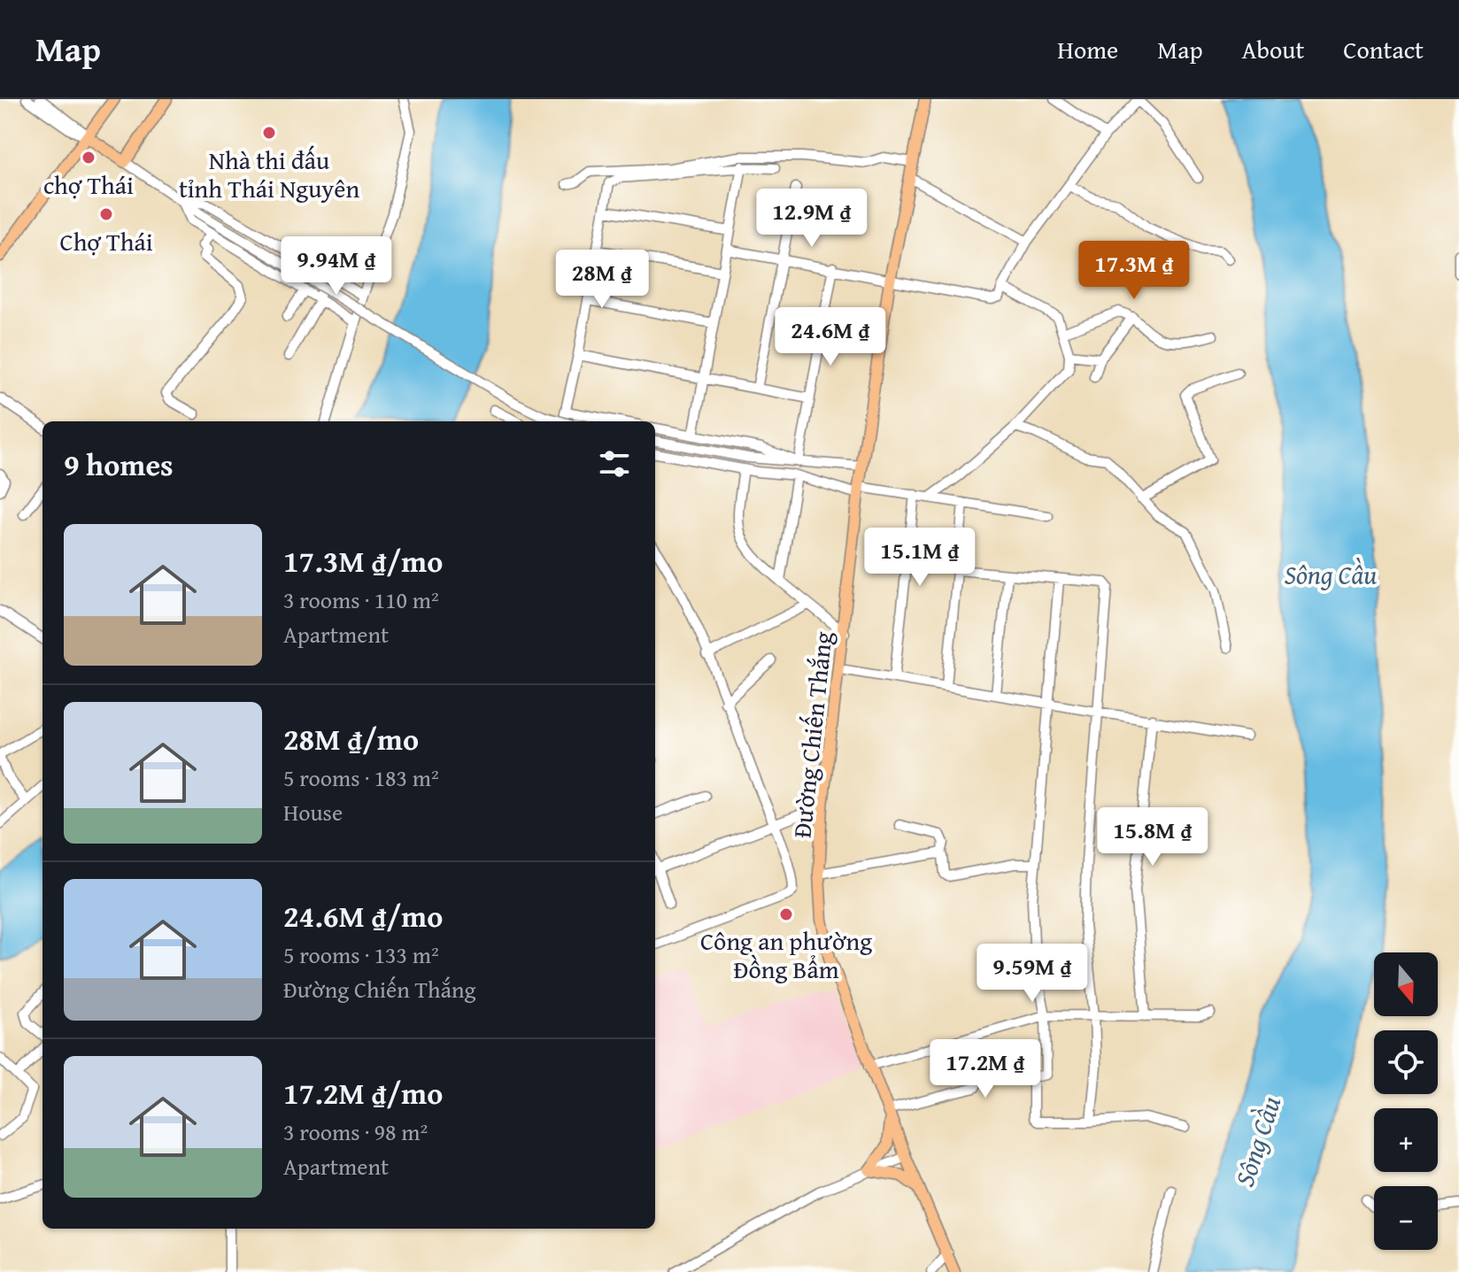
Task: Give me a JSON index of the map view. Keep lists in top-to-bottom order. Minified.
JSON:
{"streets":{"main road":["Đường Chiến Thắng"]},"water":["Sông Cầu"],"places":["Nhà thi đấu tỉnh Thái Nguyên","chợ Thái","Chợ Thái","Công an phường Đồng Bẩm"],"north":"bottom","page":{"header":"Map","nav":["Home","Map","About","Contact"],"price":["12.9M ₫","9.94M ₫","17.3M ₫","28M ₫","24.6M ₫","15.1M ₫","15.8M ₫","9.59M ₫","17.2M ₫"],"heading":"9 homes","list":[{"name":"17.3M ₫/mo","note":"3 rooms · 110 m² · Apartment"},{"name":"28M ₫/mo","note":"5 rooms · 183 m² · House"},{"name":"24.6M ₫/mo","note":"5 rooms · 133 m² · Đường Chiến Thắng"},{"name":"17.2M ₫/mo","note":"3 rooms · 98 m² · Apartment"}],"map_buttons":["+","−"]}}
